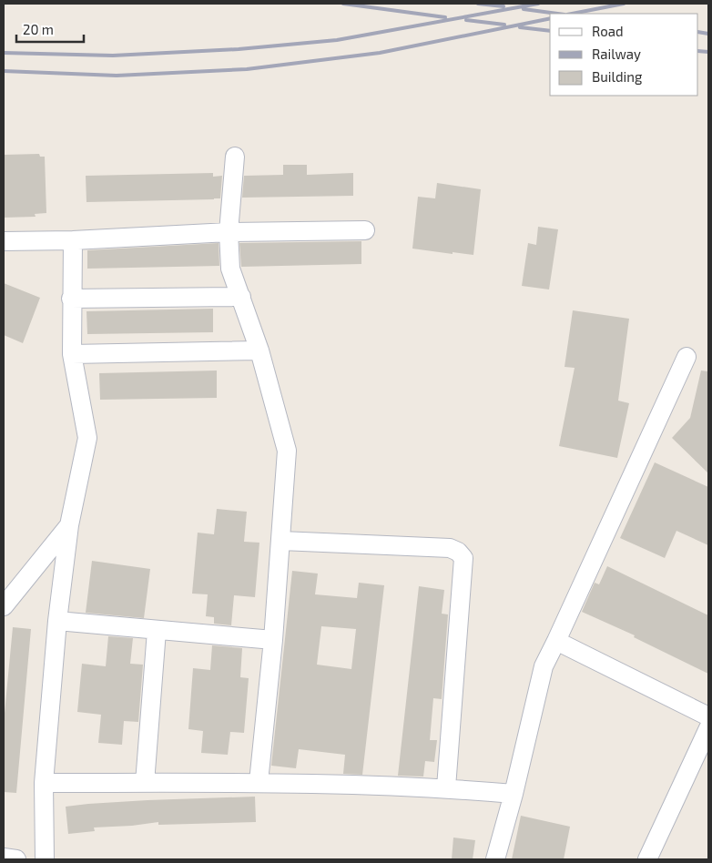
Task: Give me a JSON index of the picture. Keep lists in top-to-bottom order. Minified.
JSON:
{"legend":["Road","Railway","Building"],"scale_bar":"20 m"}
